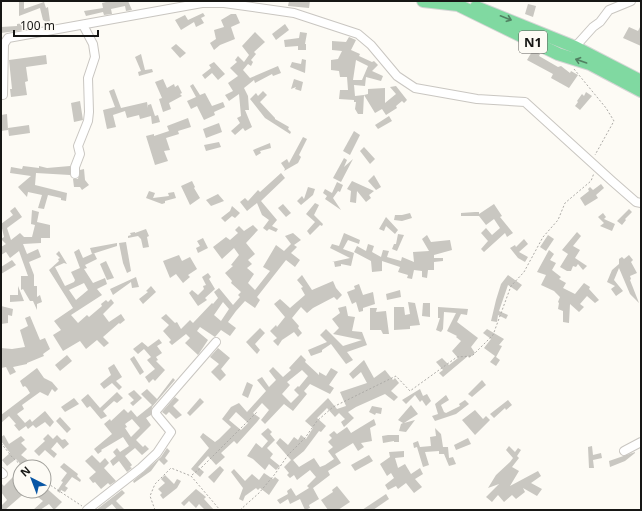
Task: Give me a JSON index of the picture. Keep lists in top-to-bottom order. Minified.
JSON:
{"streets":{"highway":["N1"]},"scale_bar":"100 m","north":"top left"}
